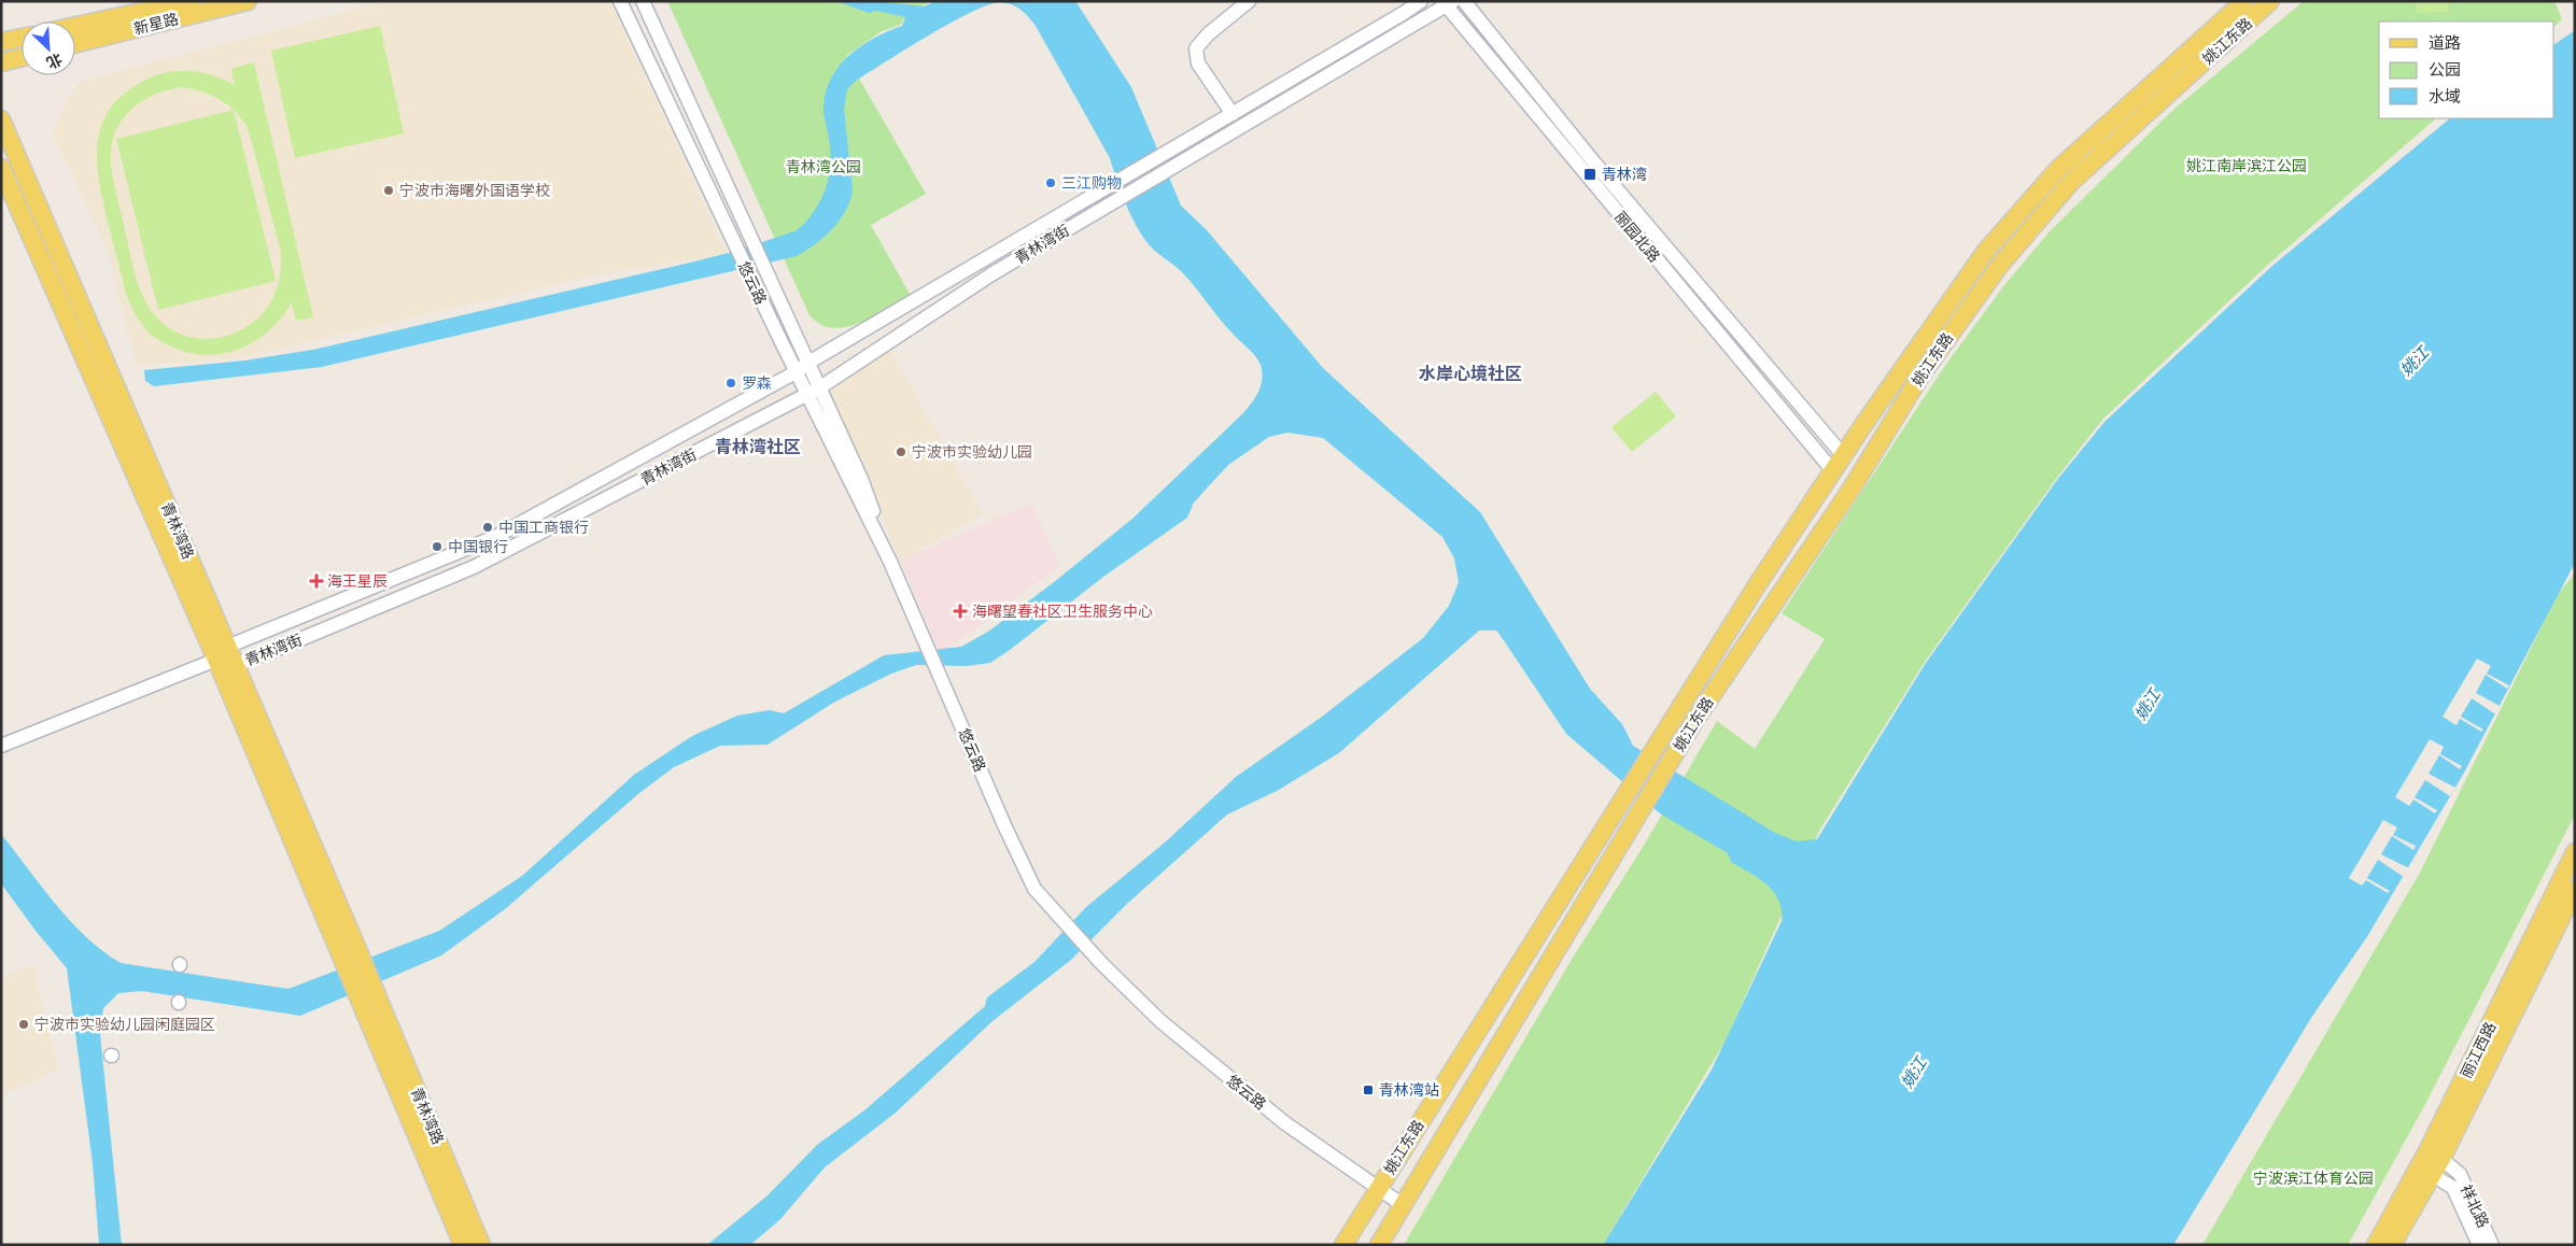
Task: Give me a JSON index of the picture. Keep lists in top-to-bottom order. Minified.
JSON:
{"streets":{"main road":["新星路","姚江东路","青林湾路","丽江西路"],"street":["丽园北路","青林湾街","悠云路","祥北路"]},"crossings":[["姚江东路","丽园北路"],["姚江东路","悠云路"],["丽园北路","青林湾街"],["青林湾街","悠云路"],["青林湾街","青林湾路"],["丽江西路","祥北路"]],"districts":["水岸心境社区","青林湾社区"],"water":["姚江"],"parks":["姚江南岸滨江公园","青林湾公园","宁波滨江体育公园"],"places":{"transit":["青林湾","青林湾站"],"other":["三江购物","宁波市海曙外国语学校","罗森","宁波市实验幼儿园","中国工商银行","中国银行","宁波市实验幼儿园闲庭园区"],"health":["海王星辰","海曙望春社区卫生服务中心"]},"legend":["道路","公园","水域"],"north":"bottom right"}
